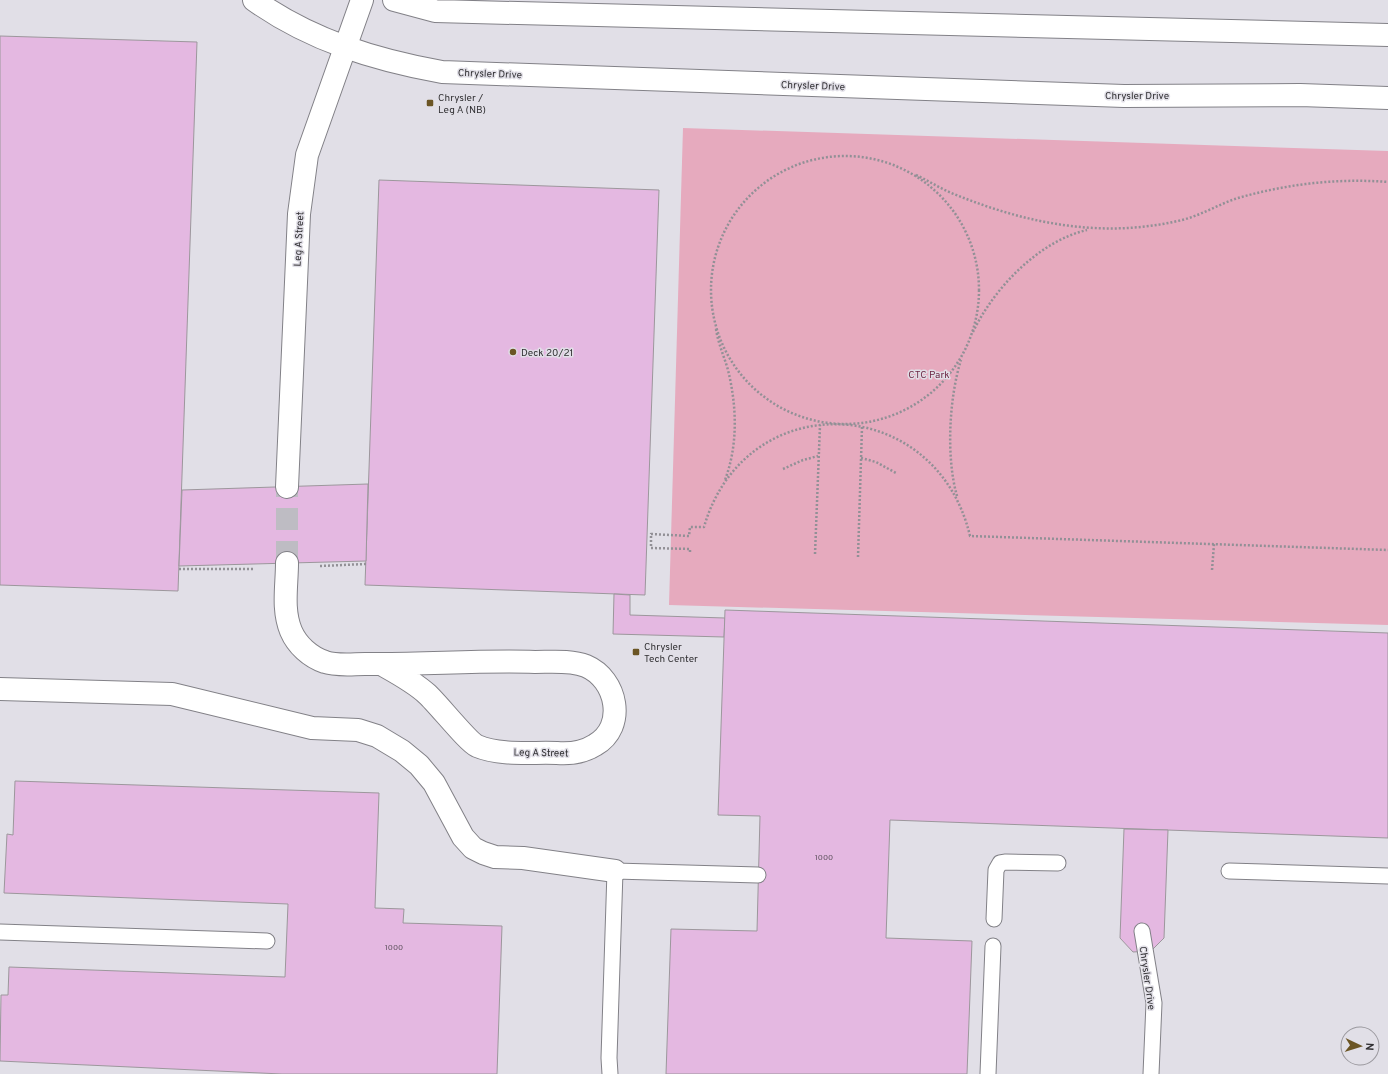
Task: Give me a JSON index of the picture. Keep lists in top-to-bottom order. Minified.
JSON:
{"streets":{"street":["Chrysler Drive","Leg A Street"]},"crossings":[["Chrysler Drive","Leg A Street"]],"parks":["CTC Park"],"places":{"transit":["Chrysler / Leg A (NB)","Chrysler Tech Center"],"other":["Deck 20/21"]},"house_numbers":["1000","1000"],"north":"right"}
